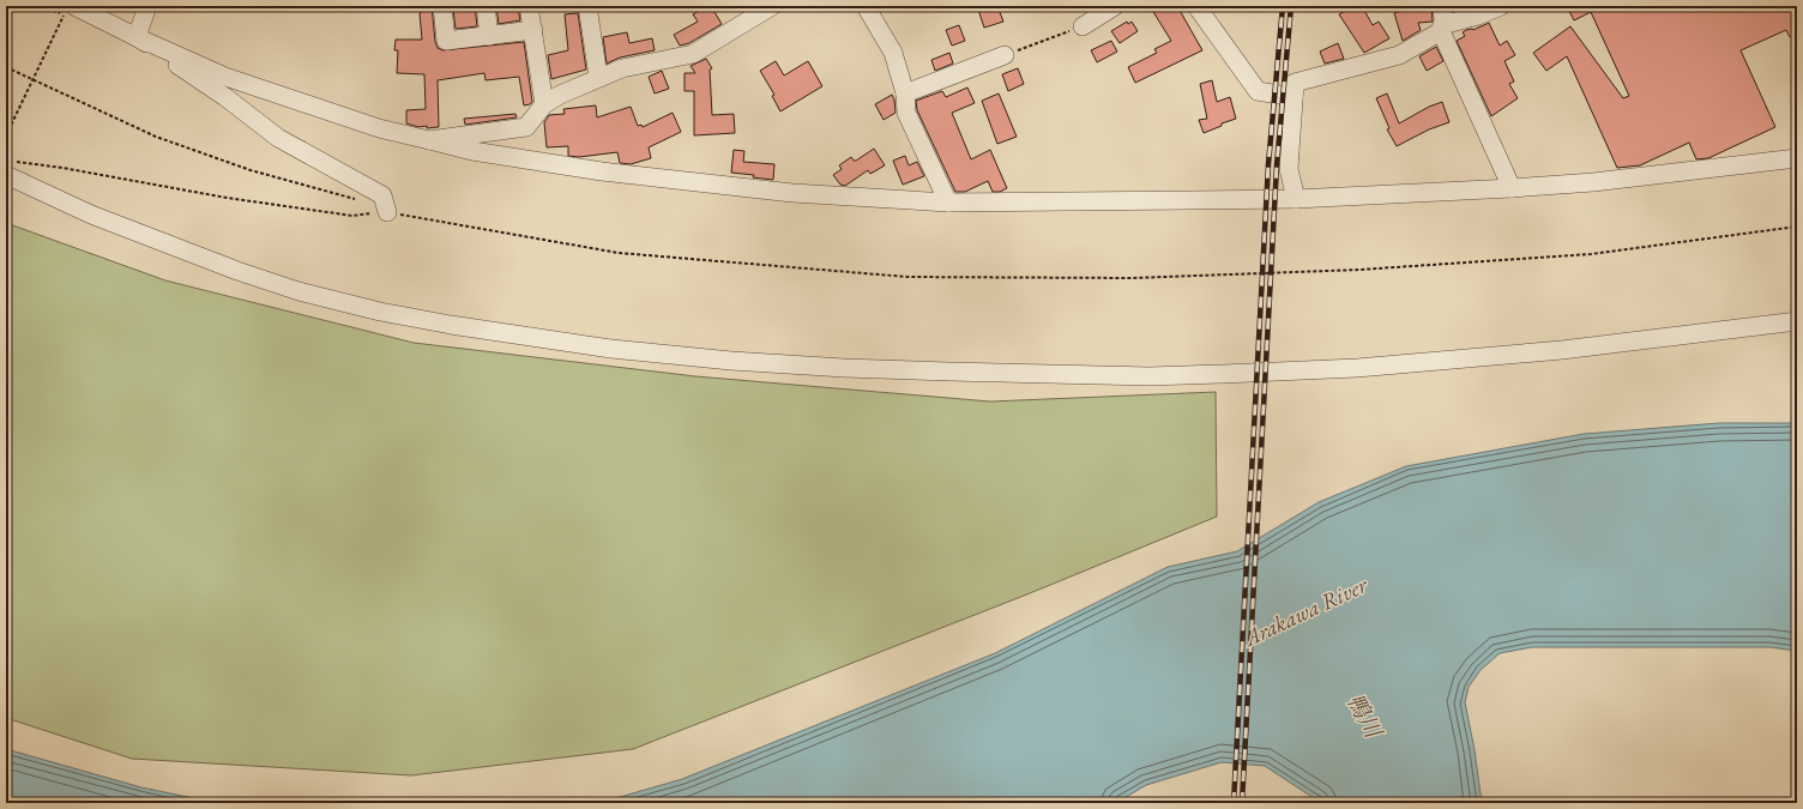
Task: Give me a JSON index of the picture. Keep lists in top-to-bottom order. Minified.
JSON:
{"water":["Arakawa River","鴨川"]}
